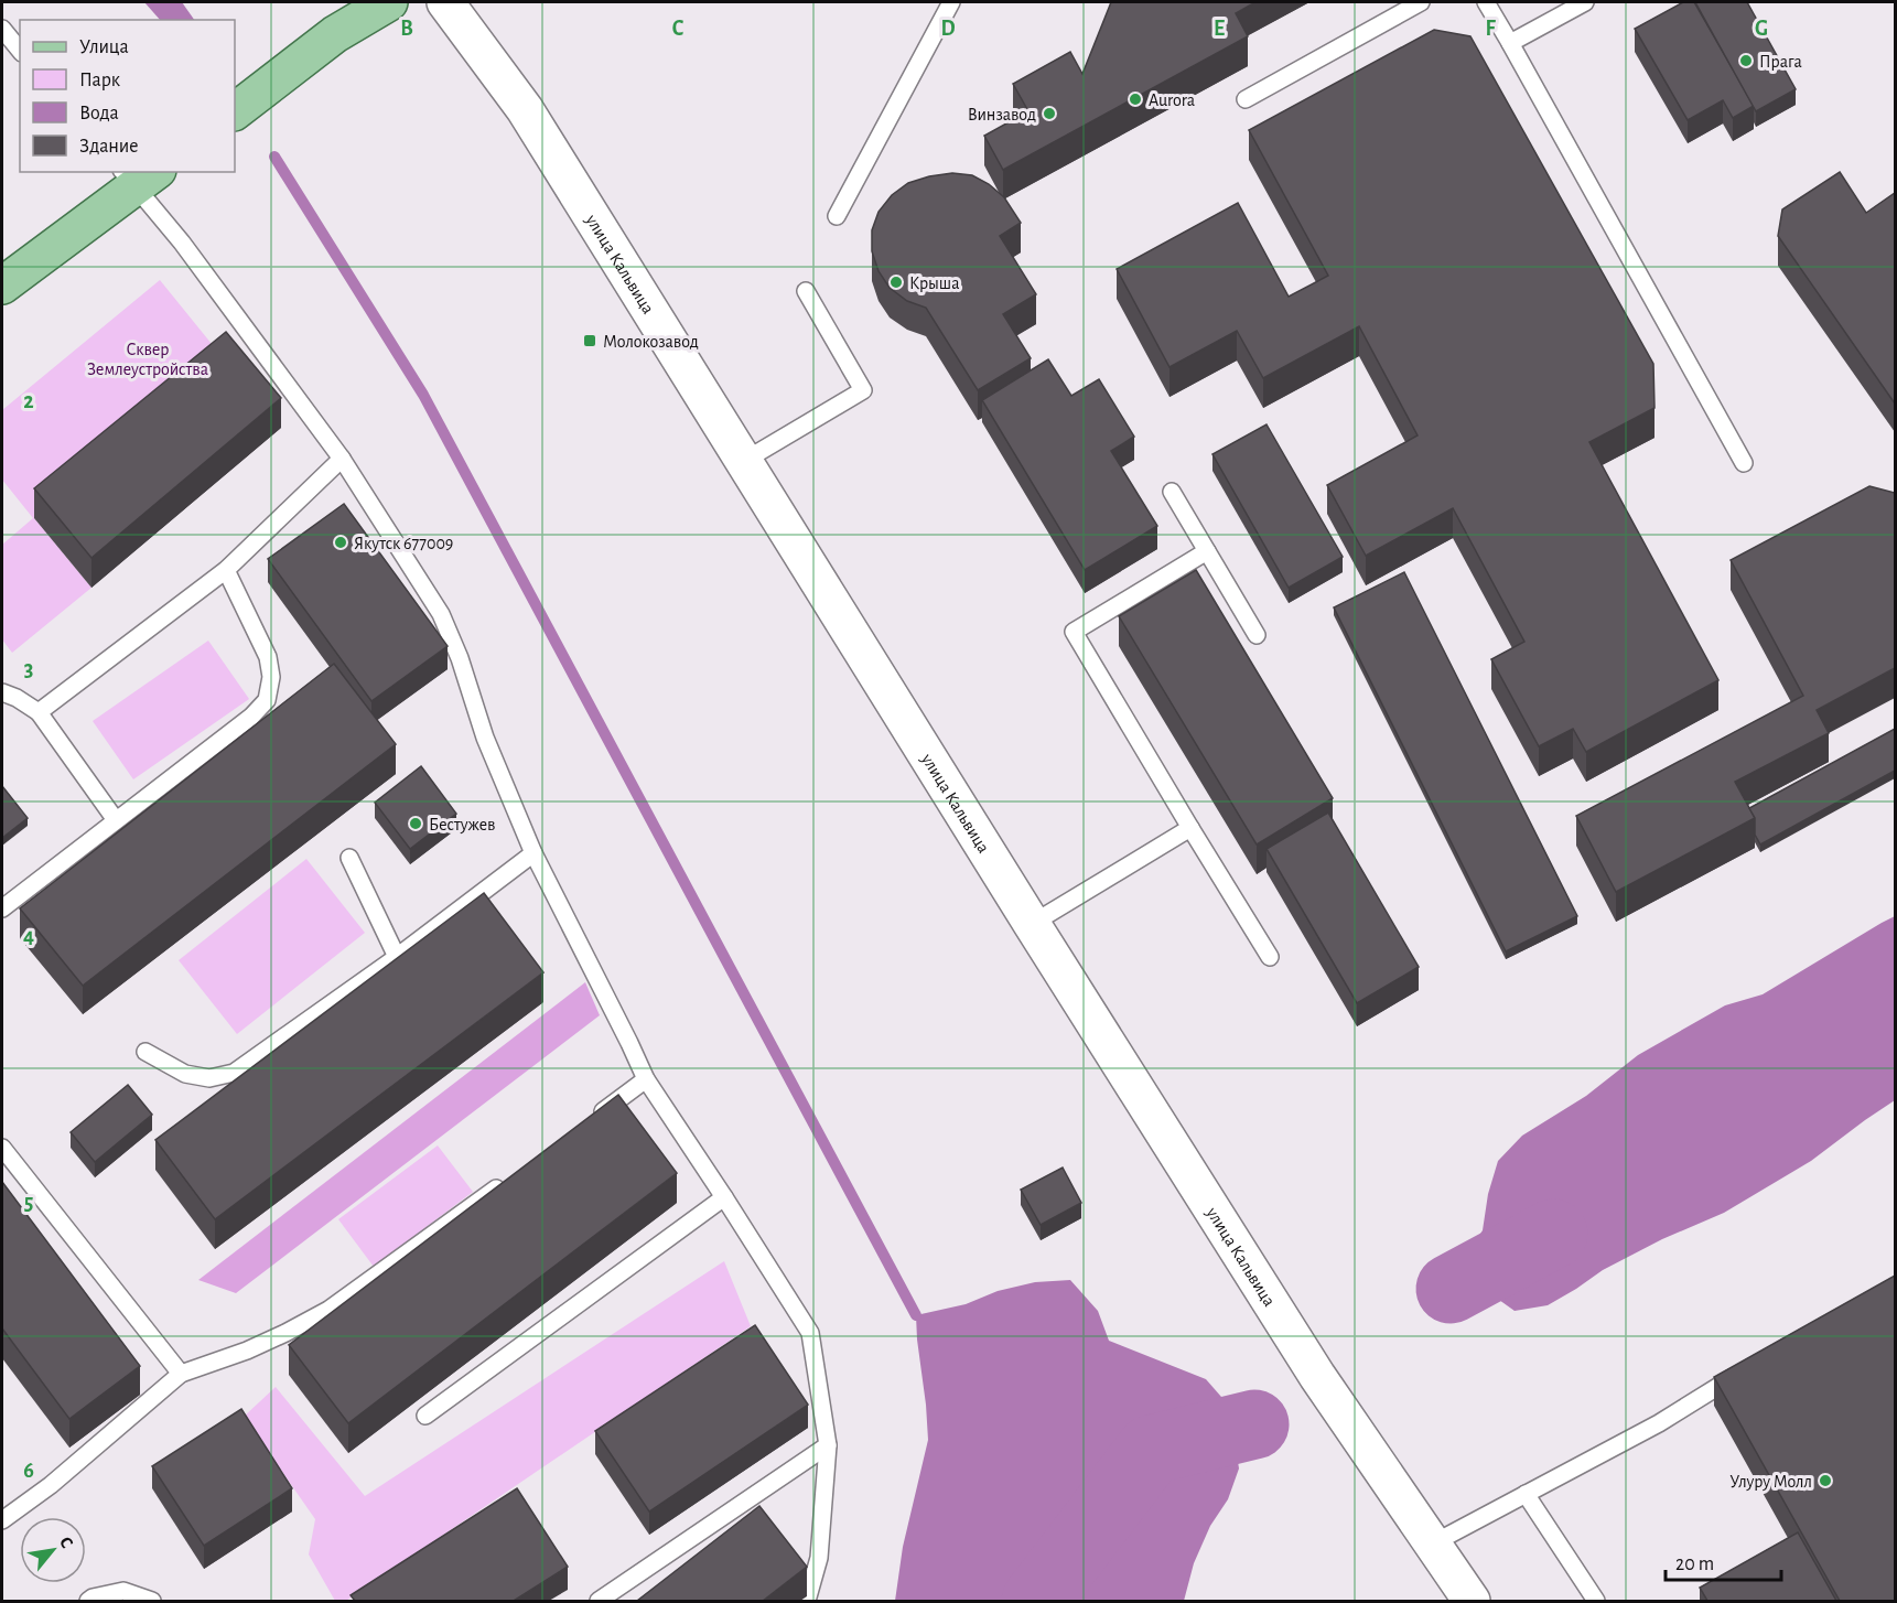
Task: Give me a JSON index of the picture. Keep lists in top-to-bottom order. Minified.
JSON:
{"streets":{"street":["улица Кальвица"]},"parks":["Сквер Землеустройства"],"places":{"other":["Прага","Aurora","Винзавод","Крыша","Якутск 677009","Бестужев","Улуру Молл"],"transit":["Молокозавод"]},"legend":["Улица","Парк","Вода","Здание"],"scale_bar":"20 m","north":"top right","grid":{"columns":["B","C","D","E","F","G"],"rows":["2","3","4","5","6"]}}
